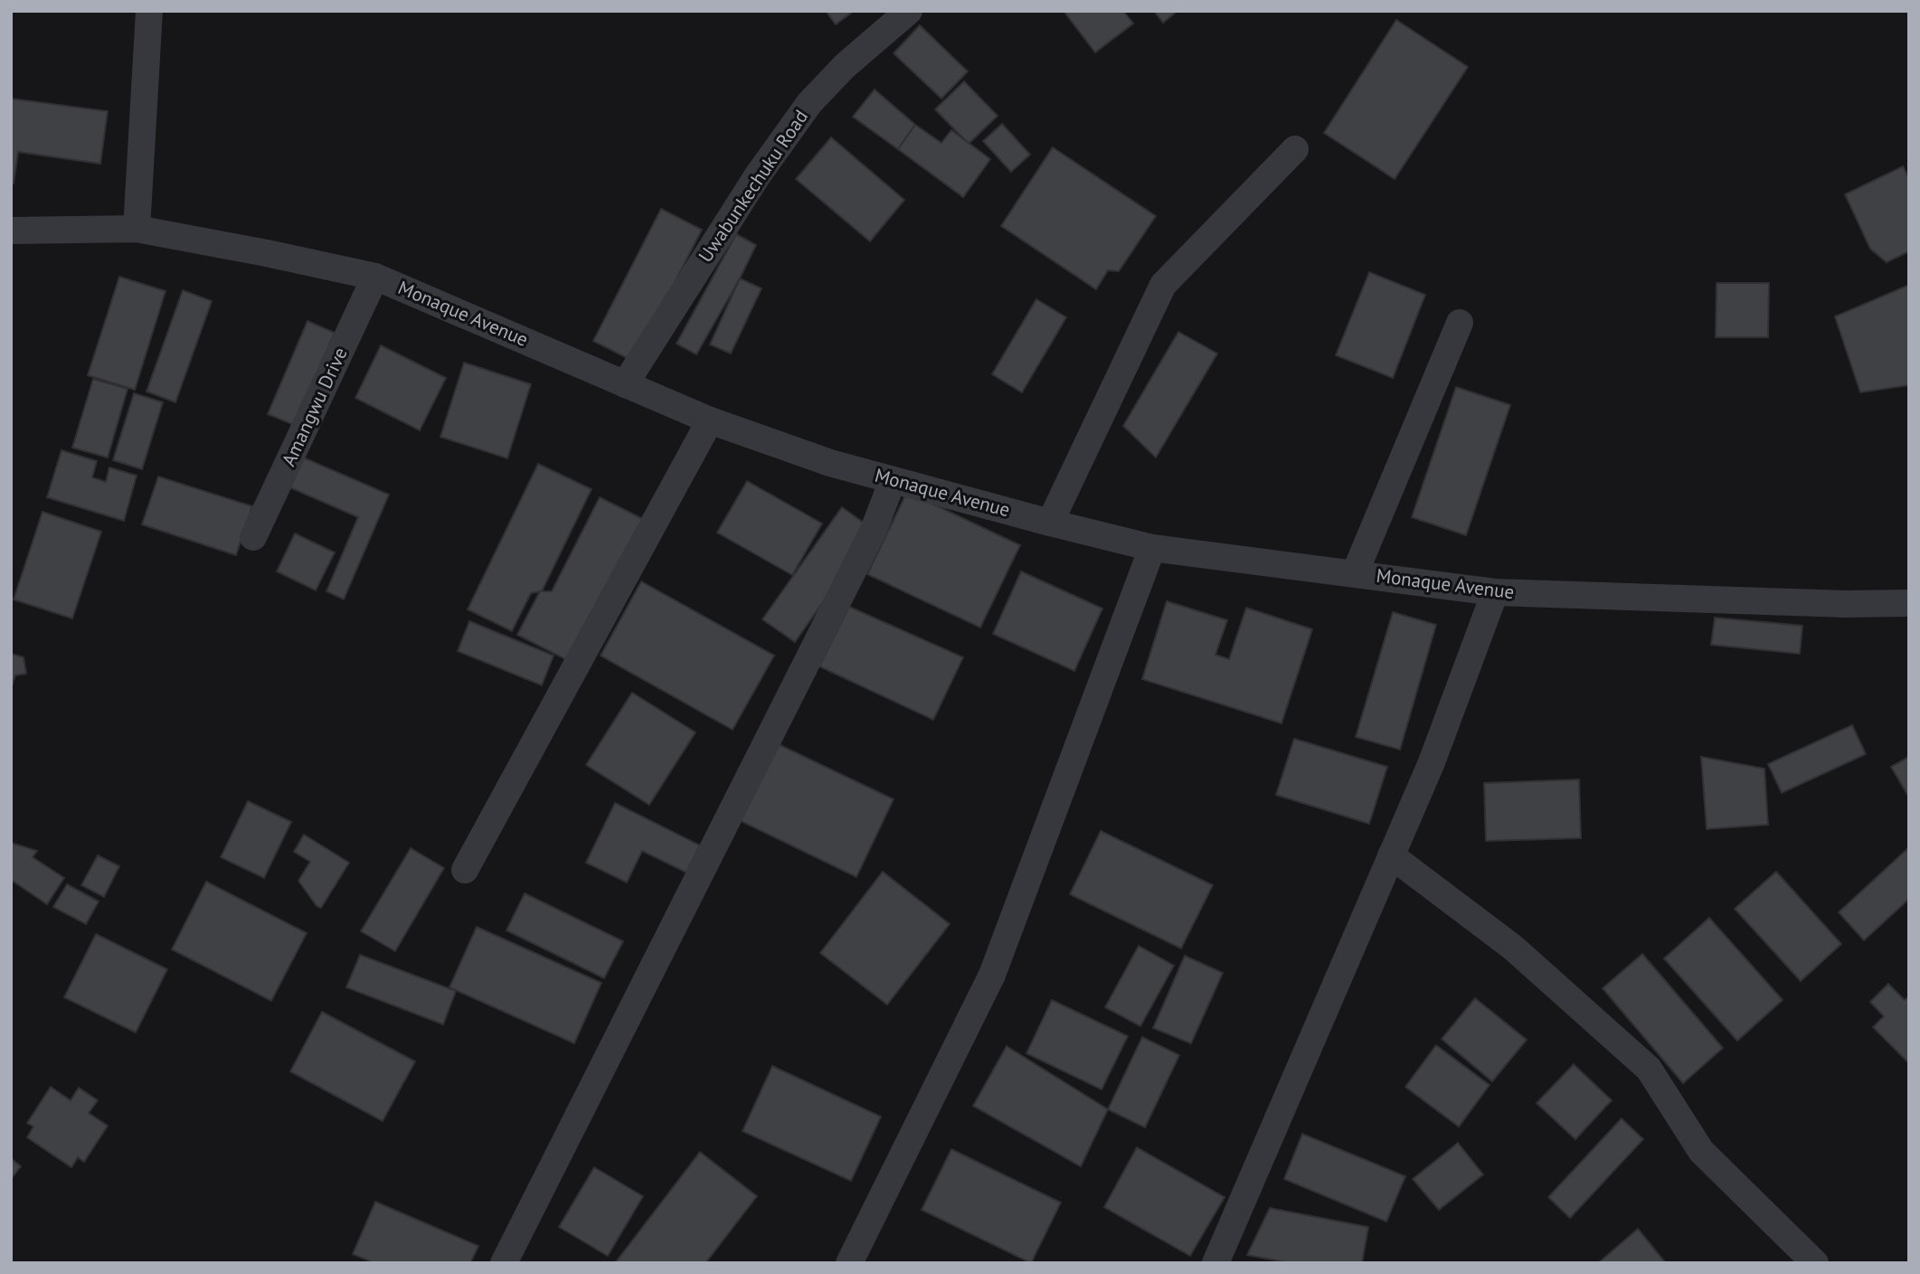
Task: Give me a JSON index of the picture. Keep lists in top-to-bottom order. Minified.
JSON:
{"streets":{"street":["Uwabunkechuku Road","Monaque Avenue","Amangwu Drive"]},"crossings":[["Uwabunkechuku Road","Monaque Avenue"],["Monaque Avenue","Amangwu Drive"]]}
